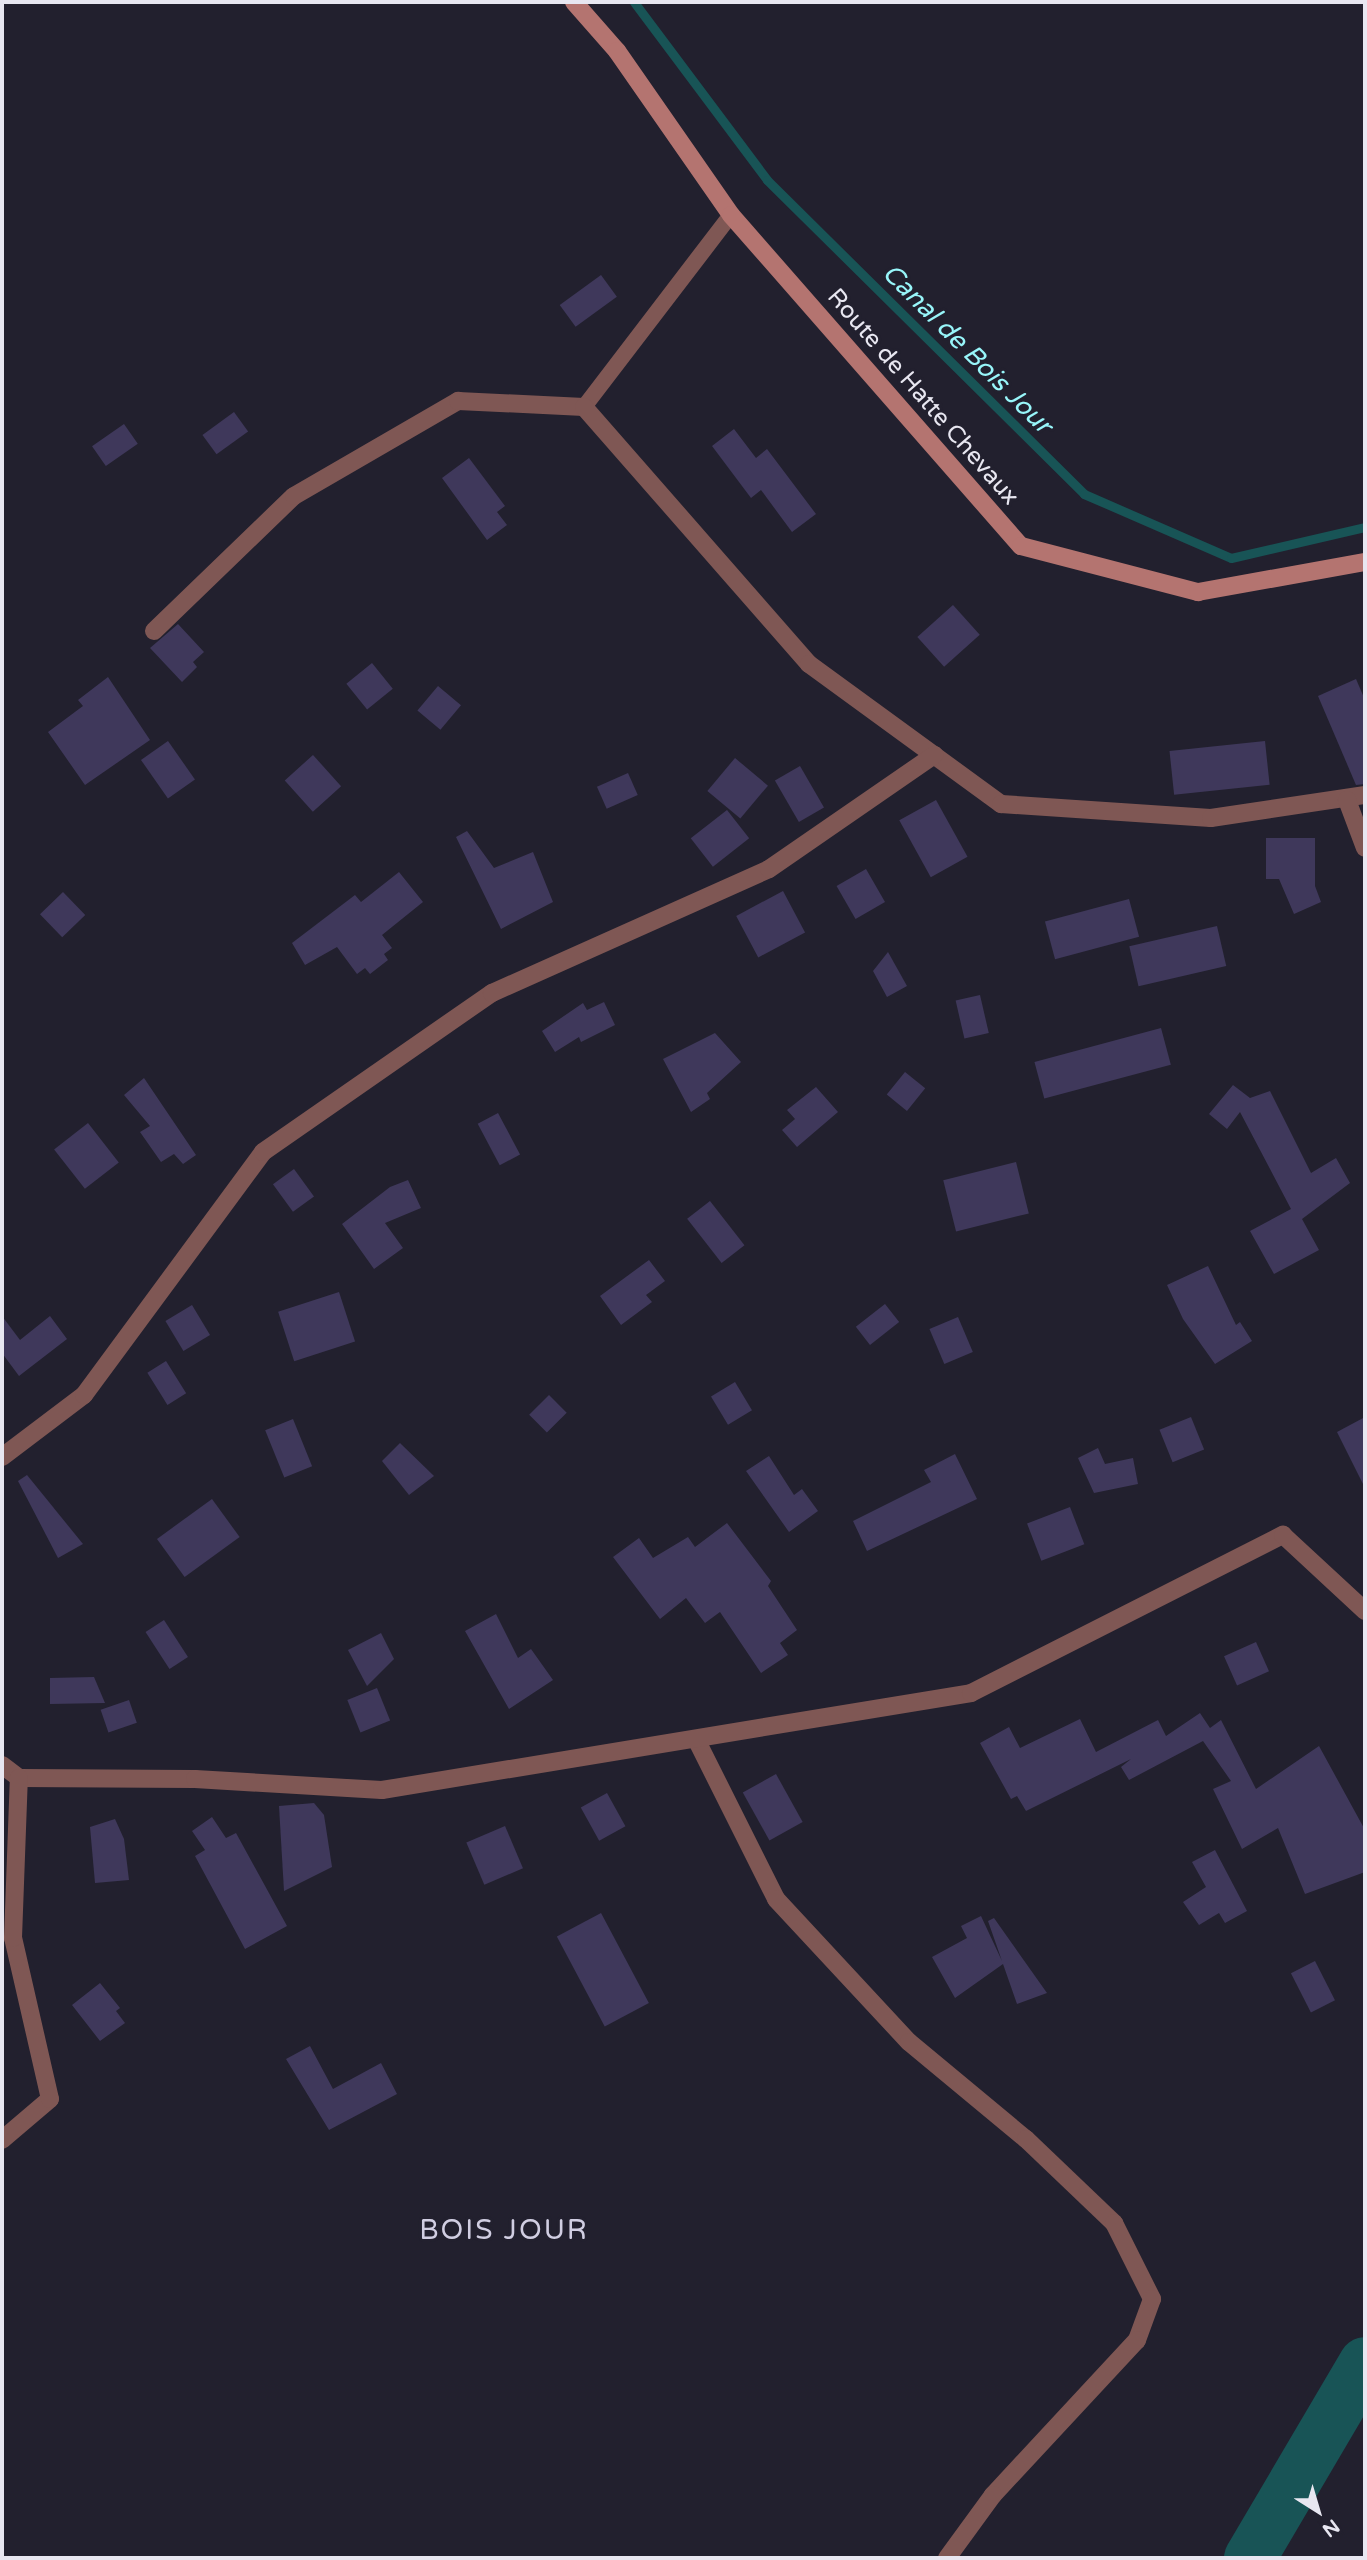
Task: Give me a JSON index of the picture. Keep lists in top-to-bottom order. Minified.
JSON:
{"streets":{"street":["Route de Hatte Chevaux"]},"districts":["BOIS JOUR"],"water":["Canal de Bois Jour"],"north":"bottom right"}
